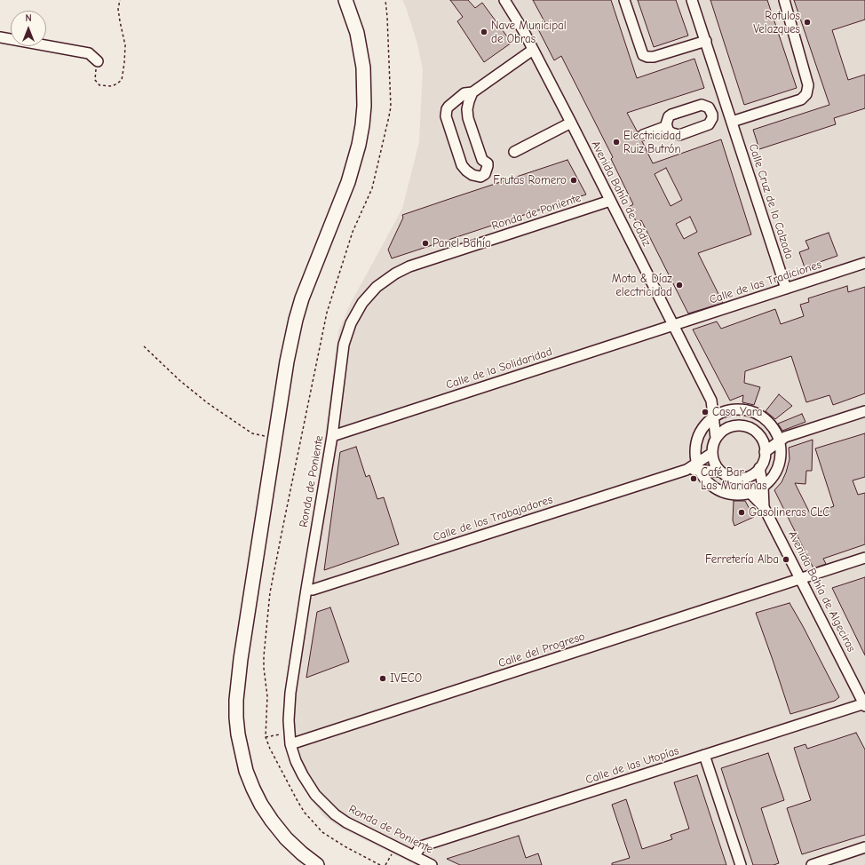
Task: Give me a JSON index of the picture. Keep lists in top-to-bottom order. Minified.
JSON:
{"streets":{"street":["Avenida Bahía de Cádiz","Calle Cruz de la Calzada","Ronda de Poniente","Calle de las Tradiciones","Calle de la Solidaridad","Calle de los Trabajadores","Avenida Bahía de Algeciras","Calle del Progreso","Calle de las Utopías"]},"crossings":[["Avenida Bahía de Cádiz","Ronda de Poniente"],["Avenida Bahía de Cádiz","Calle de las Tradiciones"],["Avenida Bahía de Cádiz","Calle de la Solidaridad"],["Avenida Bahía de Cádiz","Calle de los Trabajadores"],["Avenida Bahía de Cádiz","Avenida Bahía de Algeciras"],["Calle Cruz de la Calzada","Calle de las Tradiciones"],["Ronda de Poniente","Calle de la Solidaridad"],["Ronda de Poniente","Calle de los Trabajadores"],["Ronda de Poniente","Calle del Progreso"],["Ronda de Poniente","Calle de las Utopías"],["Calle de las Tradiciones","Calle de la Solidaridad"],["Calle de los Trabajadores","Avenida Bahía de Algeciras"],["Avenida Bahía de Algeciras","Calle del Progreso"],["Avenida Bahía de Algeciras","Calle de las Utopías"]],"places":["Rotulos Velazques","Nave Municipal de Obras","Electricidad Ruiz Butrón","Frutas Romero","Panel Bahía","Mota & Díaz electricidad","Casa Yara","Café Bar Las Marianas","Gasolineras CLC","Ferretería Alba","IVECO"],"north":"top"}
